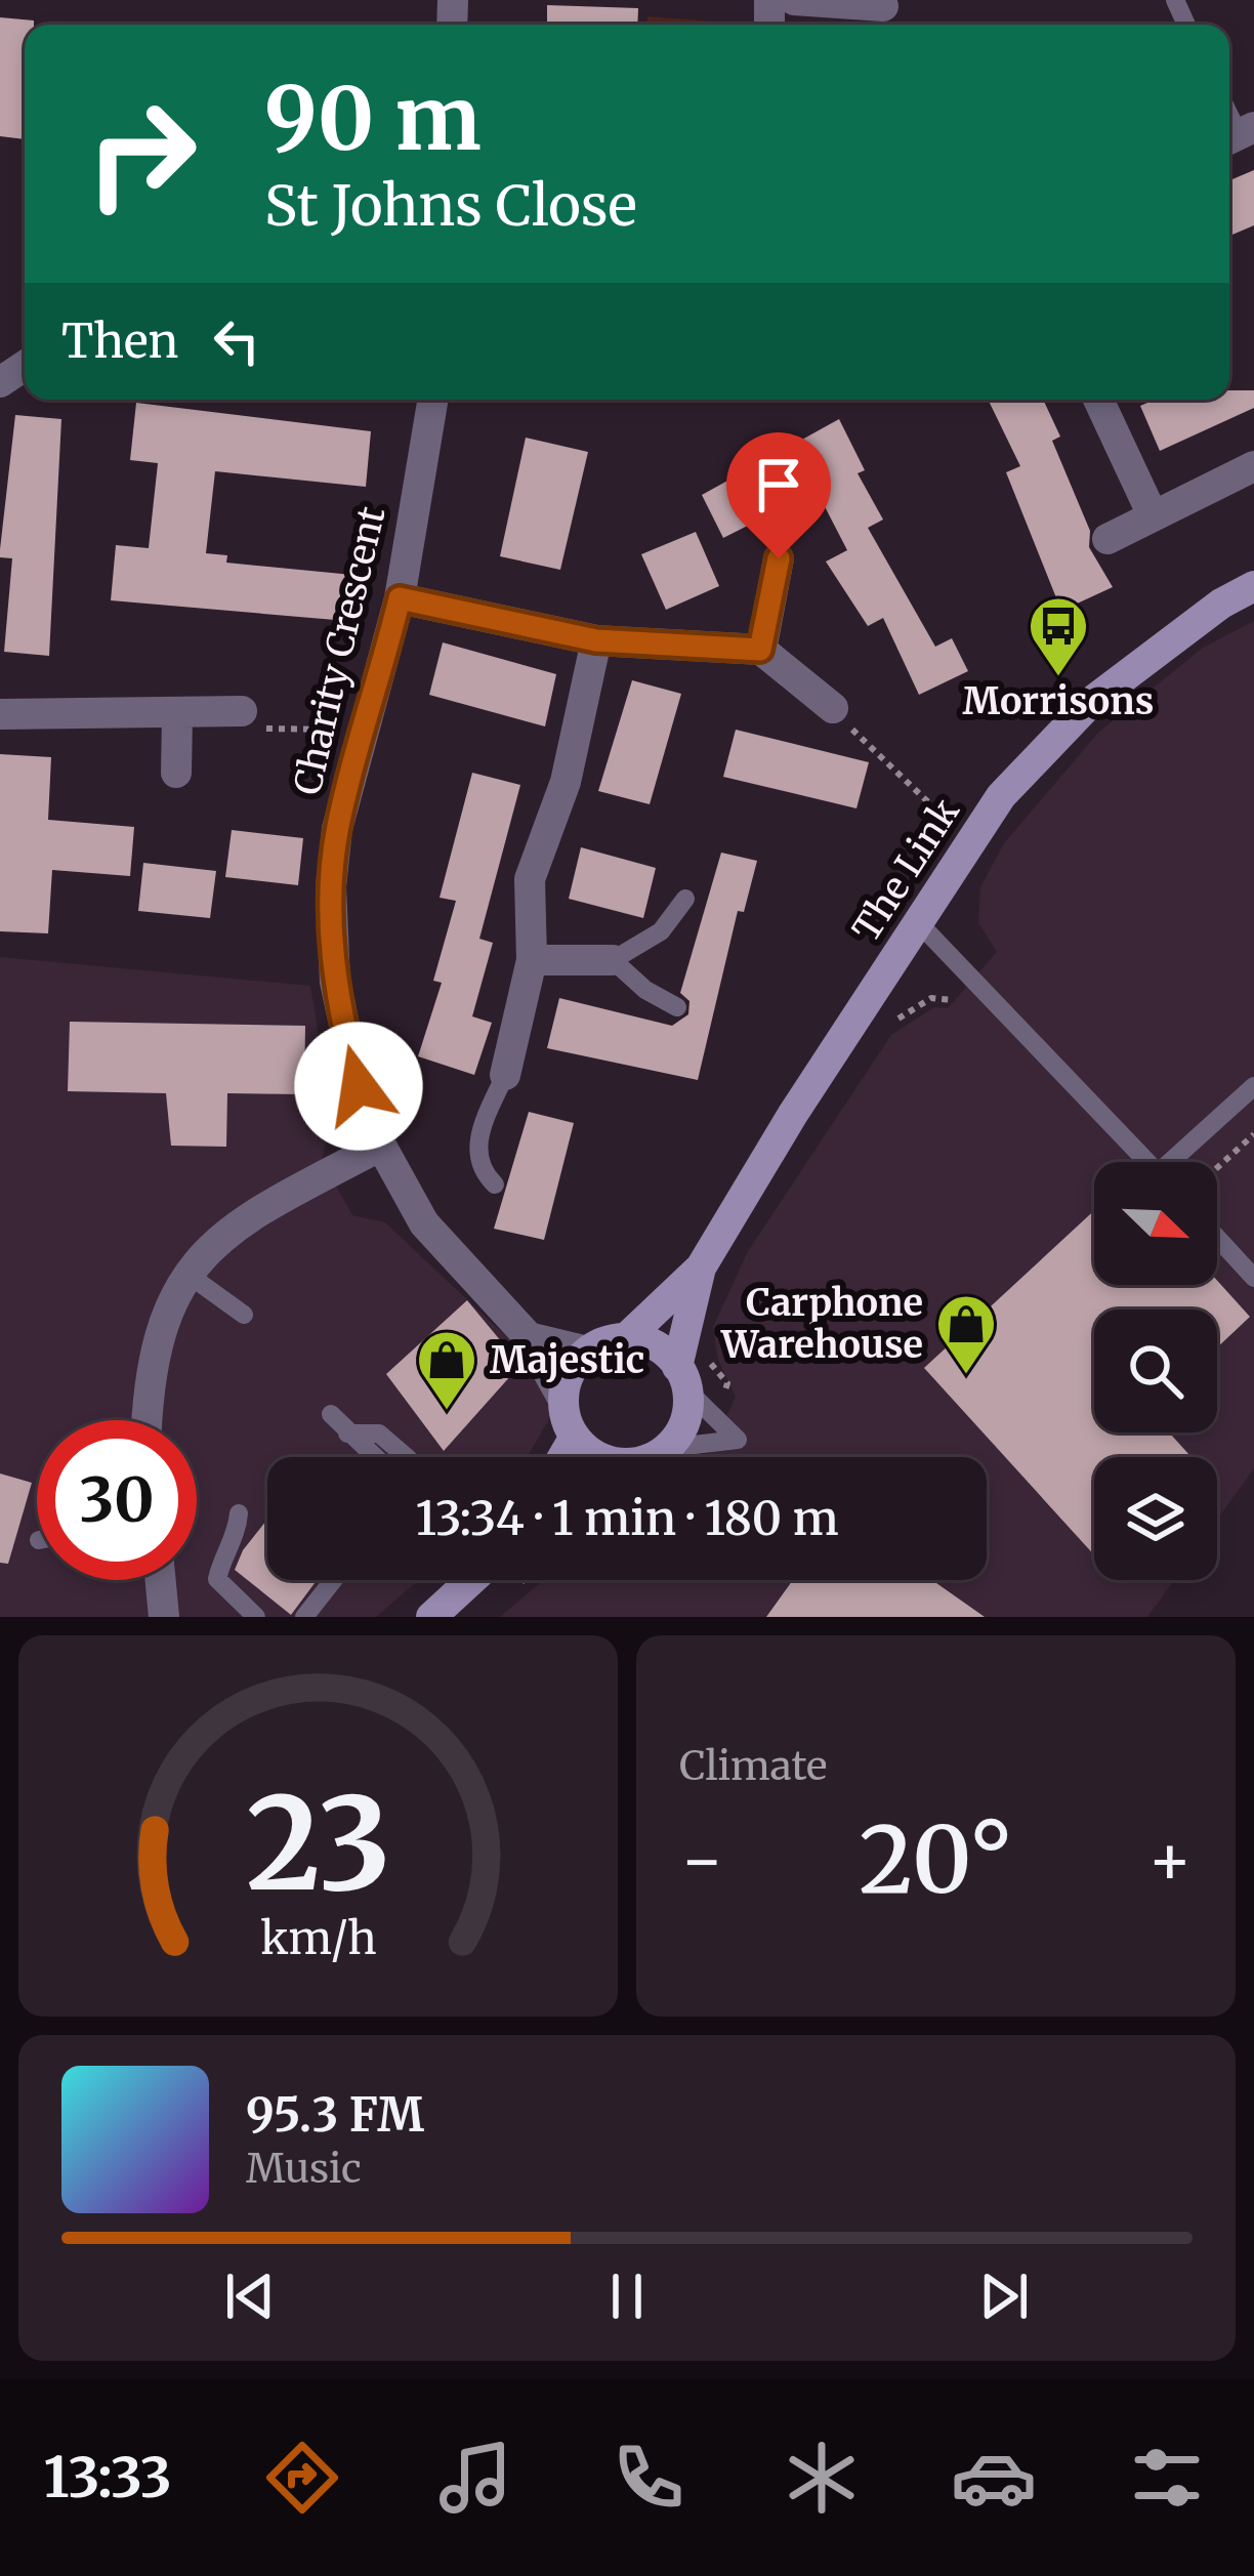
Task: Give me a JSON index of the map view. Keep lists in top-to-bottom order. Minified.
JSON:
{"streets":{"street":["Charity Crescent","The Link"]},"places":{"bus stop":["Morrisons"],"shop":["Carphone Warehouse","Majestic"]},"north":"bottom right","page":{"turn":["90 m","St Johns Close"],"then":"Then","limit":"30","trip":"13:34 · 1 min · 180 m","tile":"Climate","heat":["−","20°","+"],"song":["95.3 FM","Music"],"tabs":"13:33","gauge":["23","km/h"]}}
